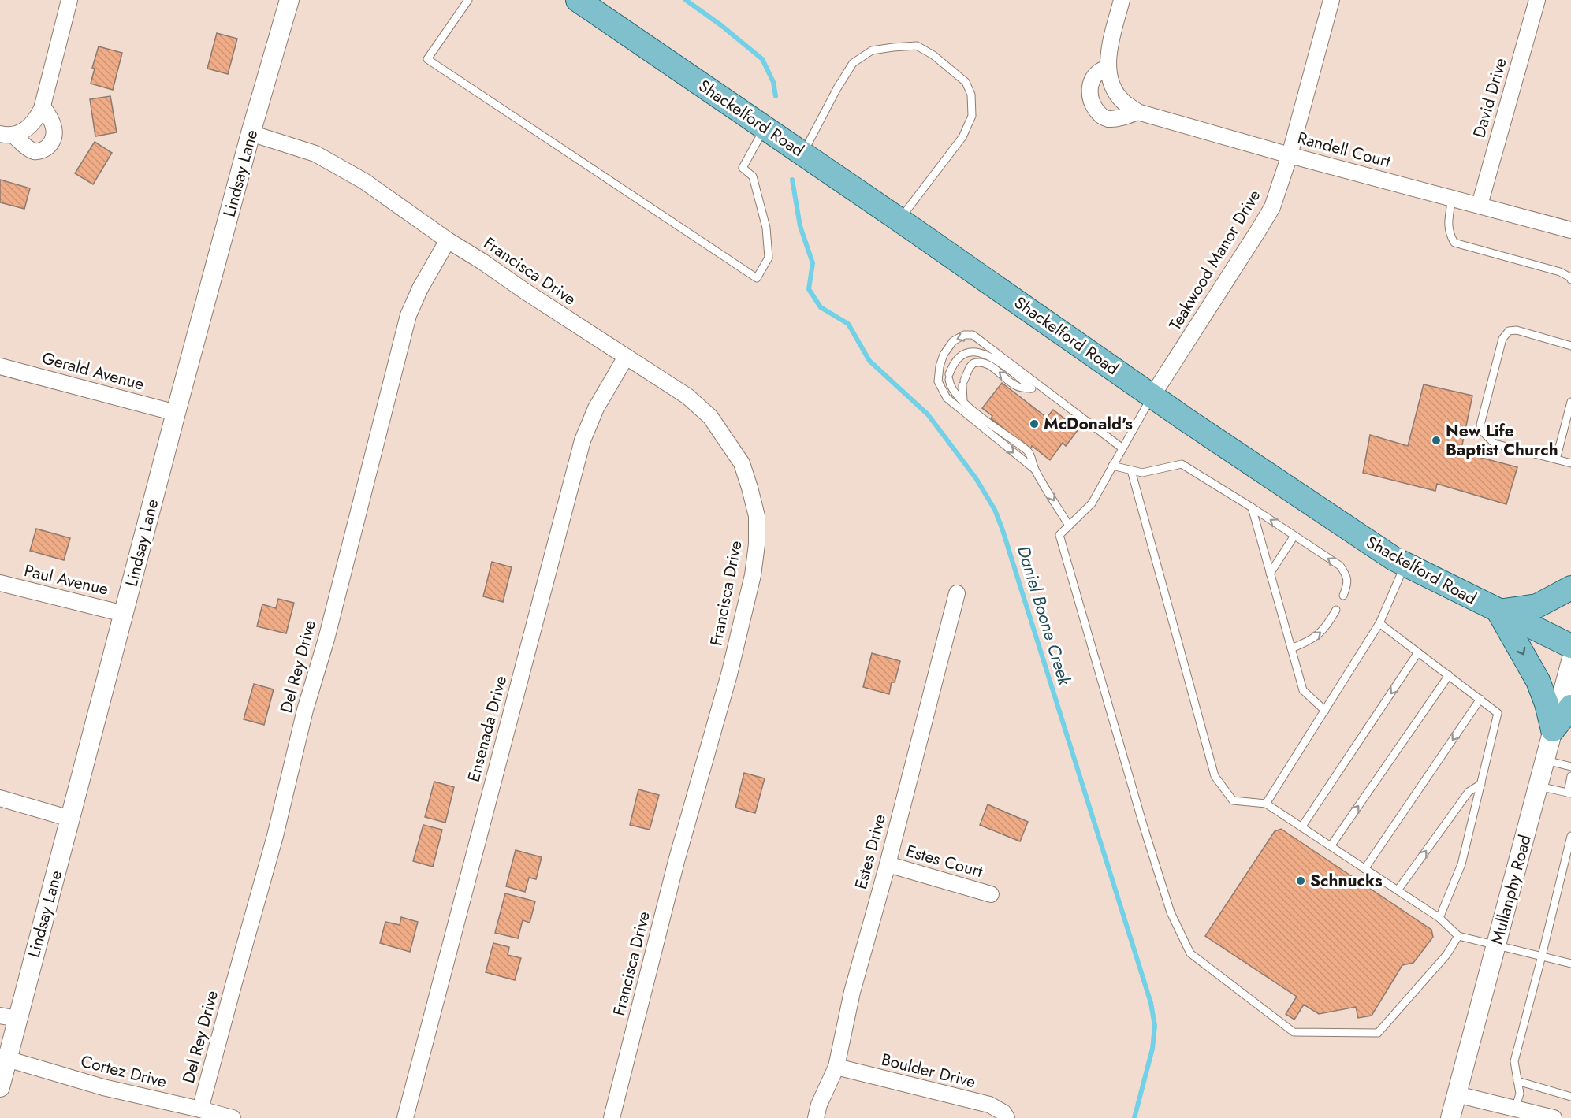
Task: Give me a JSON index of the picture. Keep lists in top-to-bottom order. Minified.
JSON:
{"streets":{"main road":["Shackelford Road"],"street":["David Drive","Randell Court","Lindsay Lane","Teakwood Manor Drive","Francisca Drive","Gerald Avenue","Paul Avenue","Del Rey Drive","Ensenada Drive","Estes Drive","Estes Court","Mullanphy Road","Boulder Drive","Cortez Drive"]},"crossings":[["David Drive","Randell Court"],["Shackelford Road","Teakwood Manor Drive"],["Randell Court","Teakwood Manor Drive"],["Lindsay Lane","Francisca Drive"],["Lindsay Lane","Gerald Avenue"],["Lindsay Lane","Paul Avenue"],["Lindsay Lane","Cortez Drive"],["Francisca Drive","Del Rey Drive"],["Francisca Drive","Ensenada Drive"],["Del Rey Drive","Cortez Drive"],["Estes Drive","Estes Court"],["Estes Drive","Boulder Drive"]],"water":["Daniel Boone Creek"],"places":["McDonald's","New Life Baptist Church","Schnucks"]}
